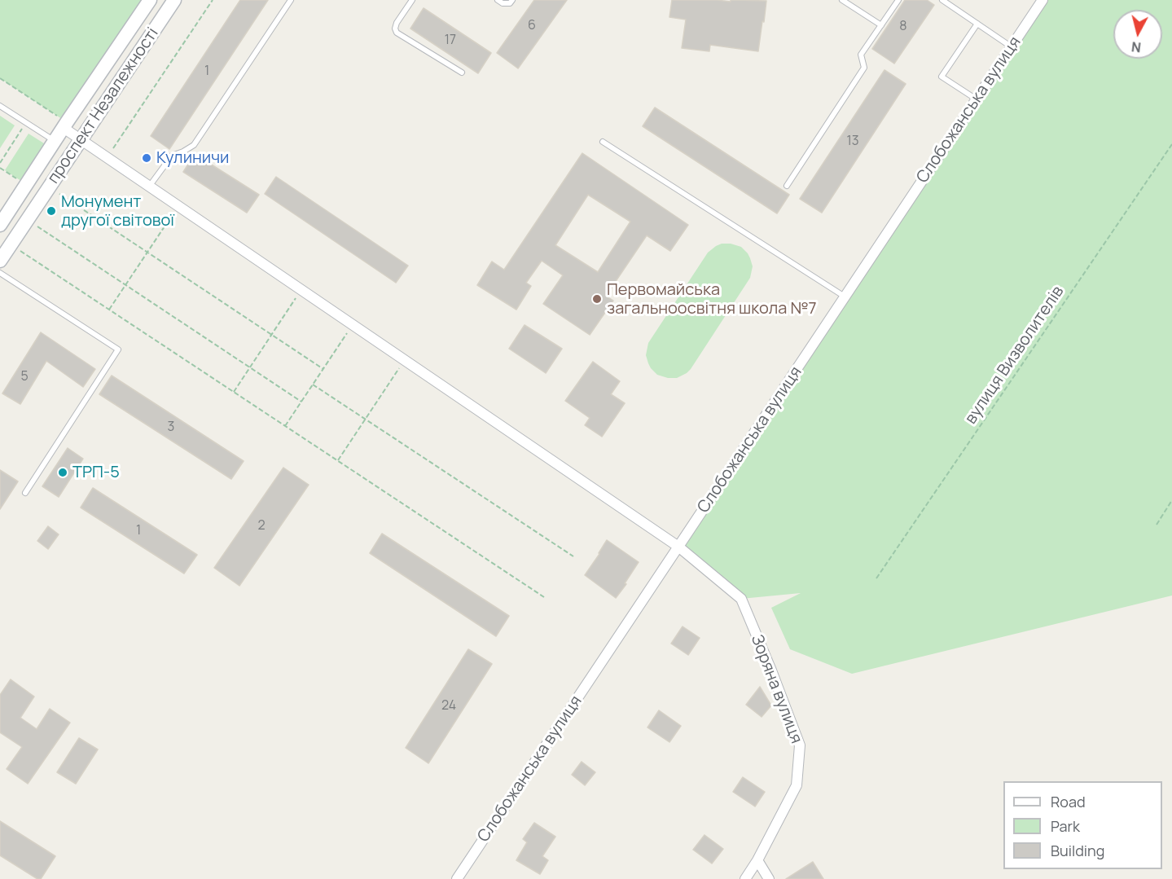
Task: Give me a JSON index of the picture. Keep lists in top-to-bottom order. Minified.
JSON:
{"streets":{"street":["проспект Незалежності","Слобожанська вулиця","Зоряна вулиця"],"path":["вулиця Визволителів"]},"crossings":[["проспект Незалежності","Зоряна вулиця"],["Слобожанська вулиця","Зоряна вулиця"]],"places":["Кулиничи","Монумент другої світової","Первомайська загальноосвітня школа №7","ТРП-5"],"house_numbers":["6","8","17","1","13","5","3","2","1","24"],"legend":["Road","Park","Building"],"north":"bottom"}
